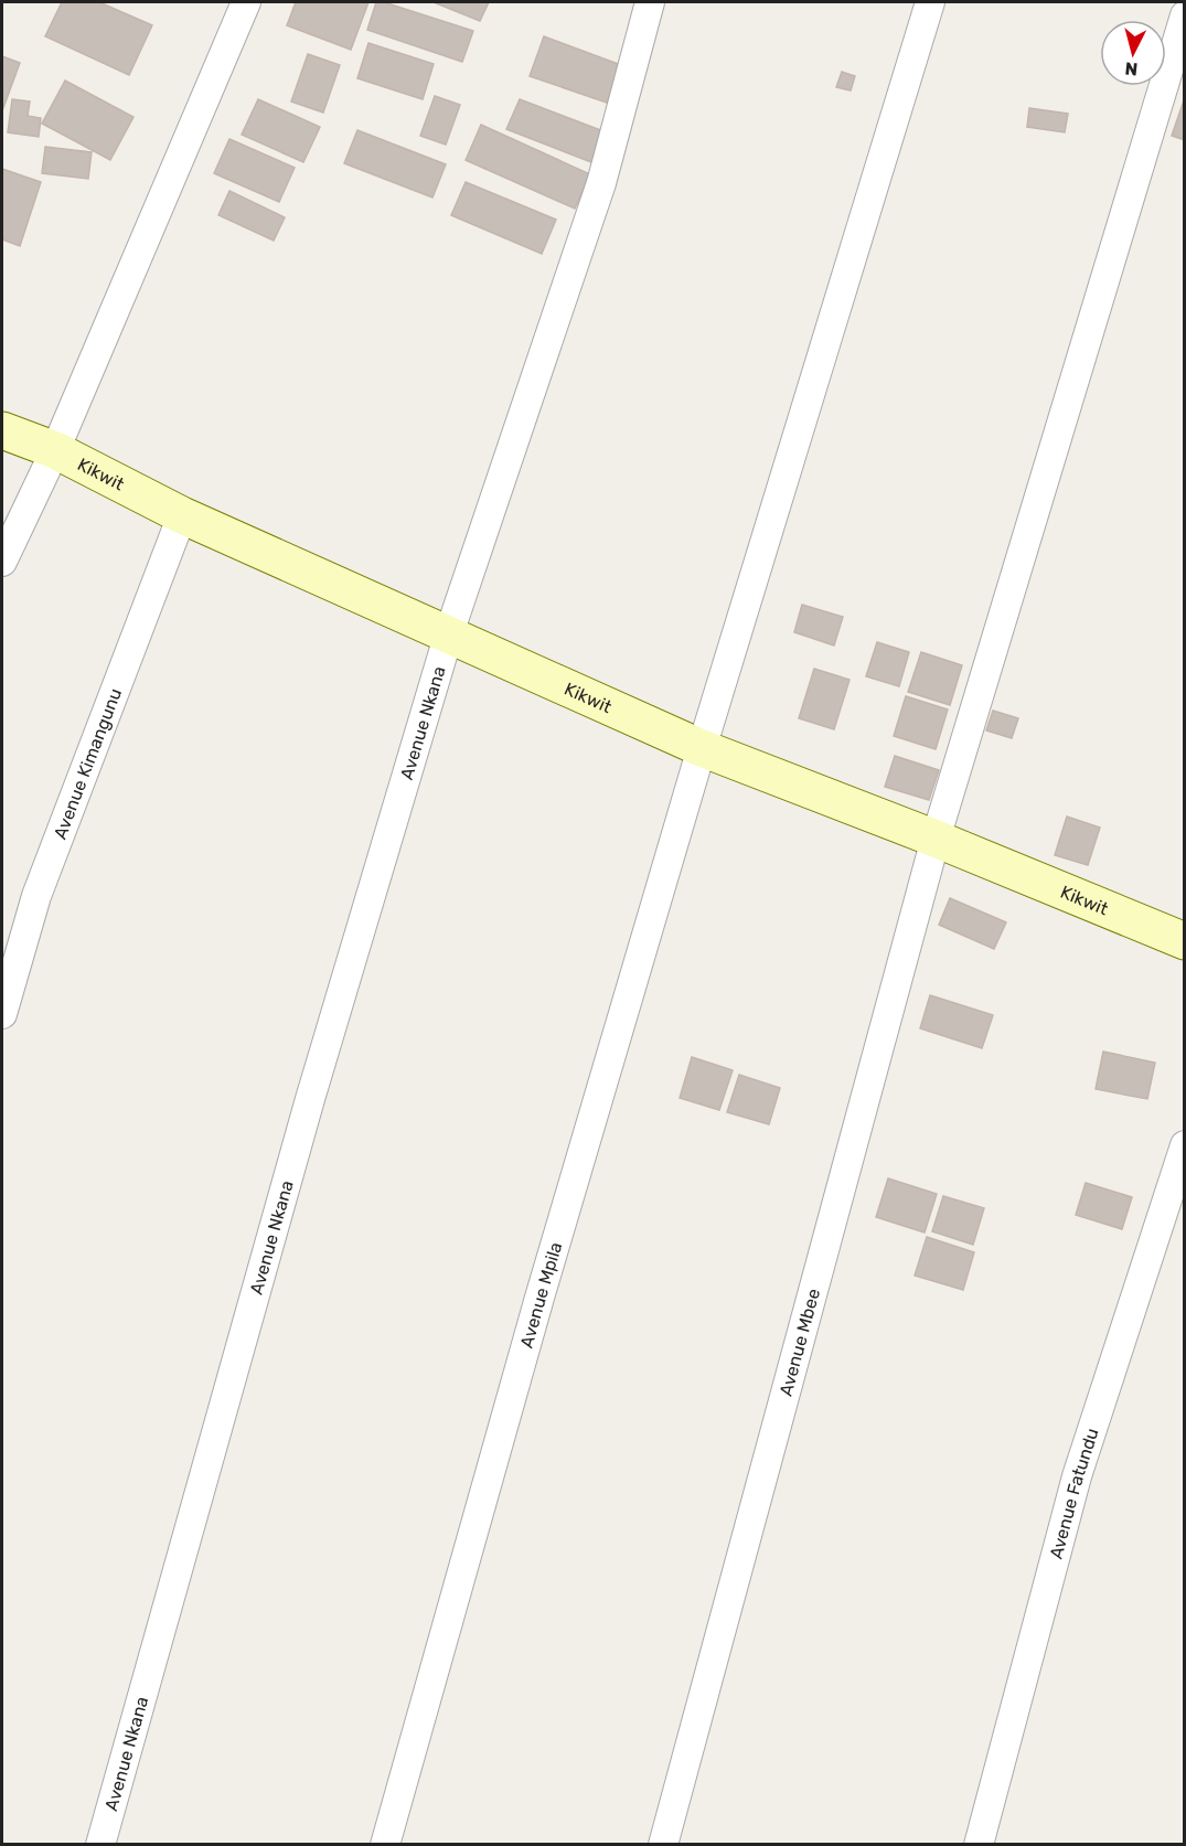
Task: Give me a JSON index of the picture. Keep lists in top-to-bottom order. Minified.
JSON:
{"streets":{"main road":["Kikwit"],"street":["Avenue Nkana","Avenue Kimangunu","Avenue Mpila","Avenue Mbee","Avenue Fatundu"]},"crossings":[["Kikwit","Avenue Nkana"],["Kikwit","Avenue Kimangunu"],["Kikwit","Avenue Mpila"],["Kikwit","Avenue Mbee"]],"north":"bottom"}
